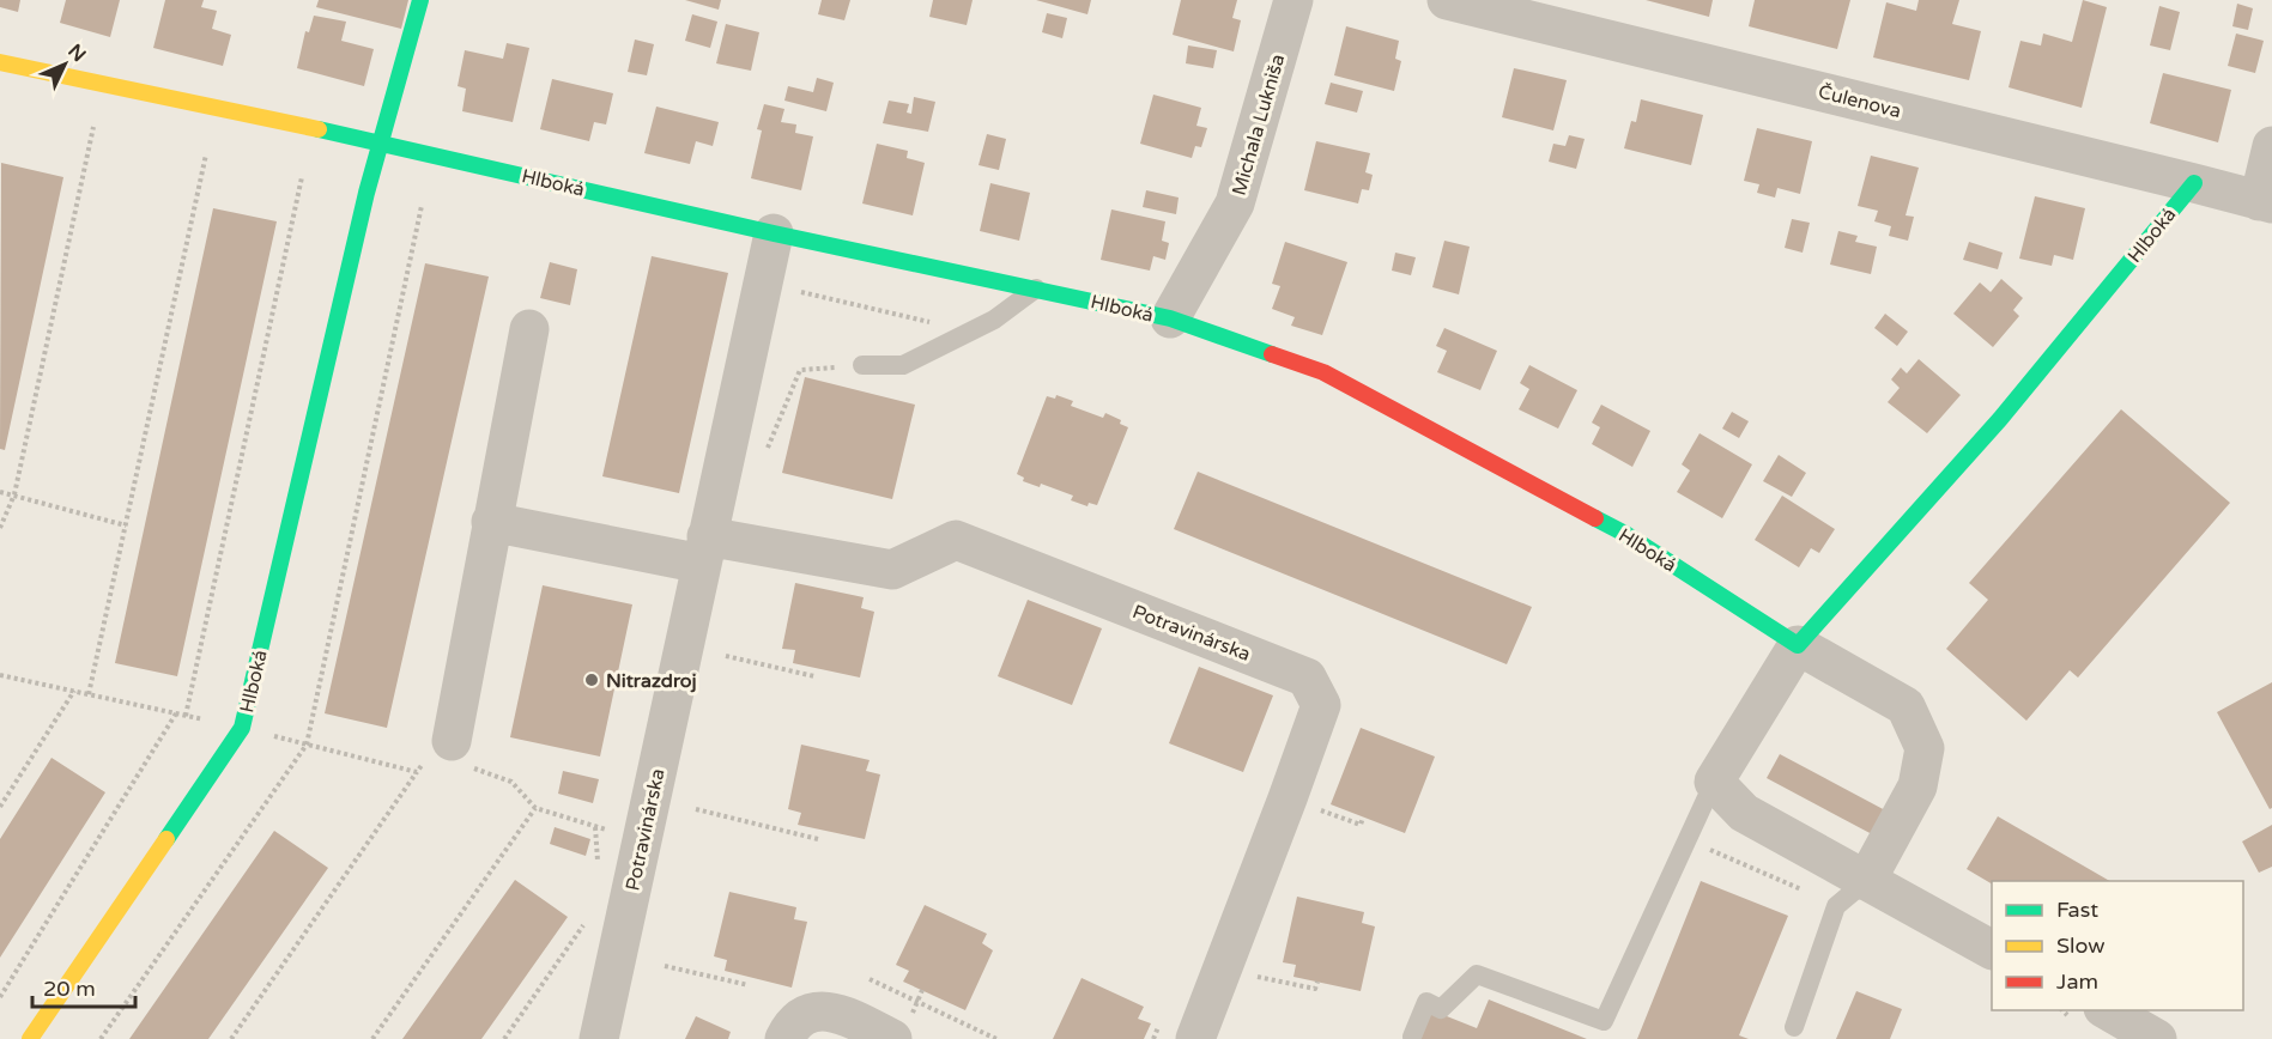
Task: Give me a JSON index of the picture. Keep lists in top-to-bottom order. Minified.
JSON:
{"streets":{"street":["Čulenova","Michala Lukniša","Hlboká","Potravinárska"]},"crossings":[["Čulenova","Hlboká"],["Michala Lukniša","Hlboká"],["Hlboká","Potravinárska"]],"places":["Nitrazdroj"],"legend":["Fast","Slow","Jam"],"scale_bar":"20 m","north":"top right"}
